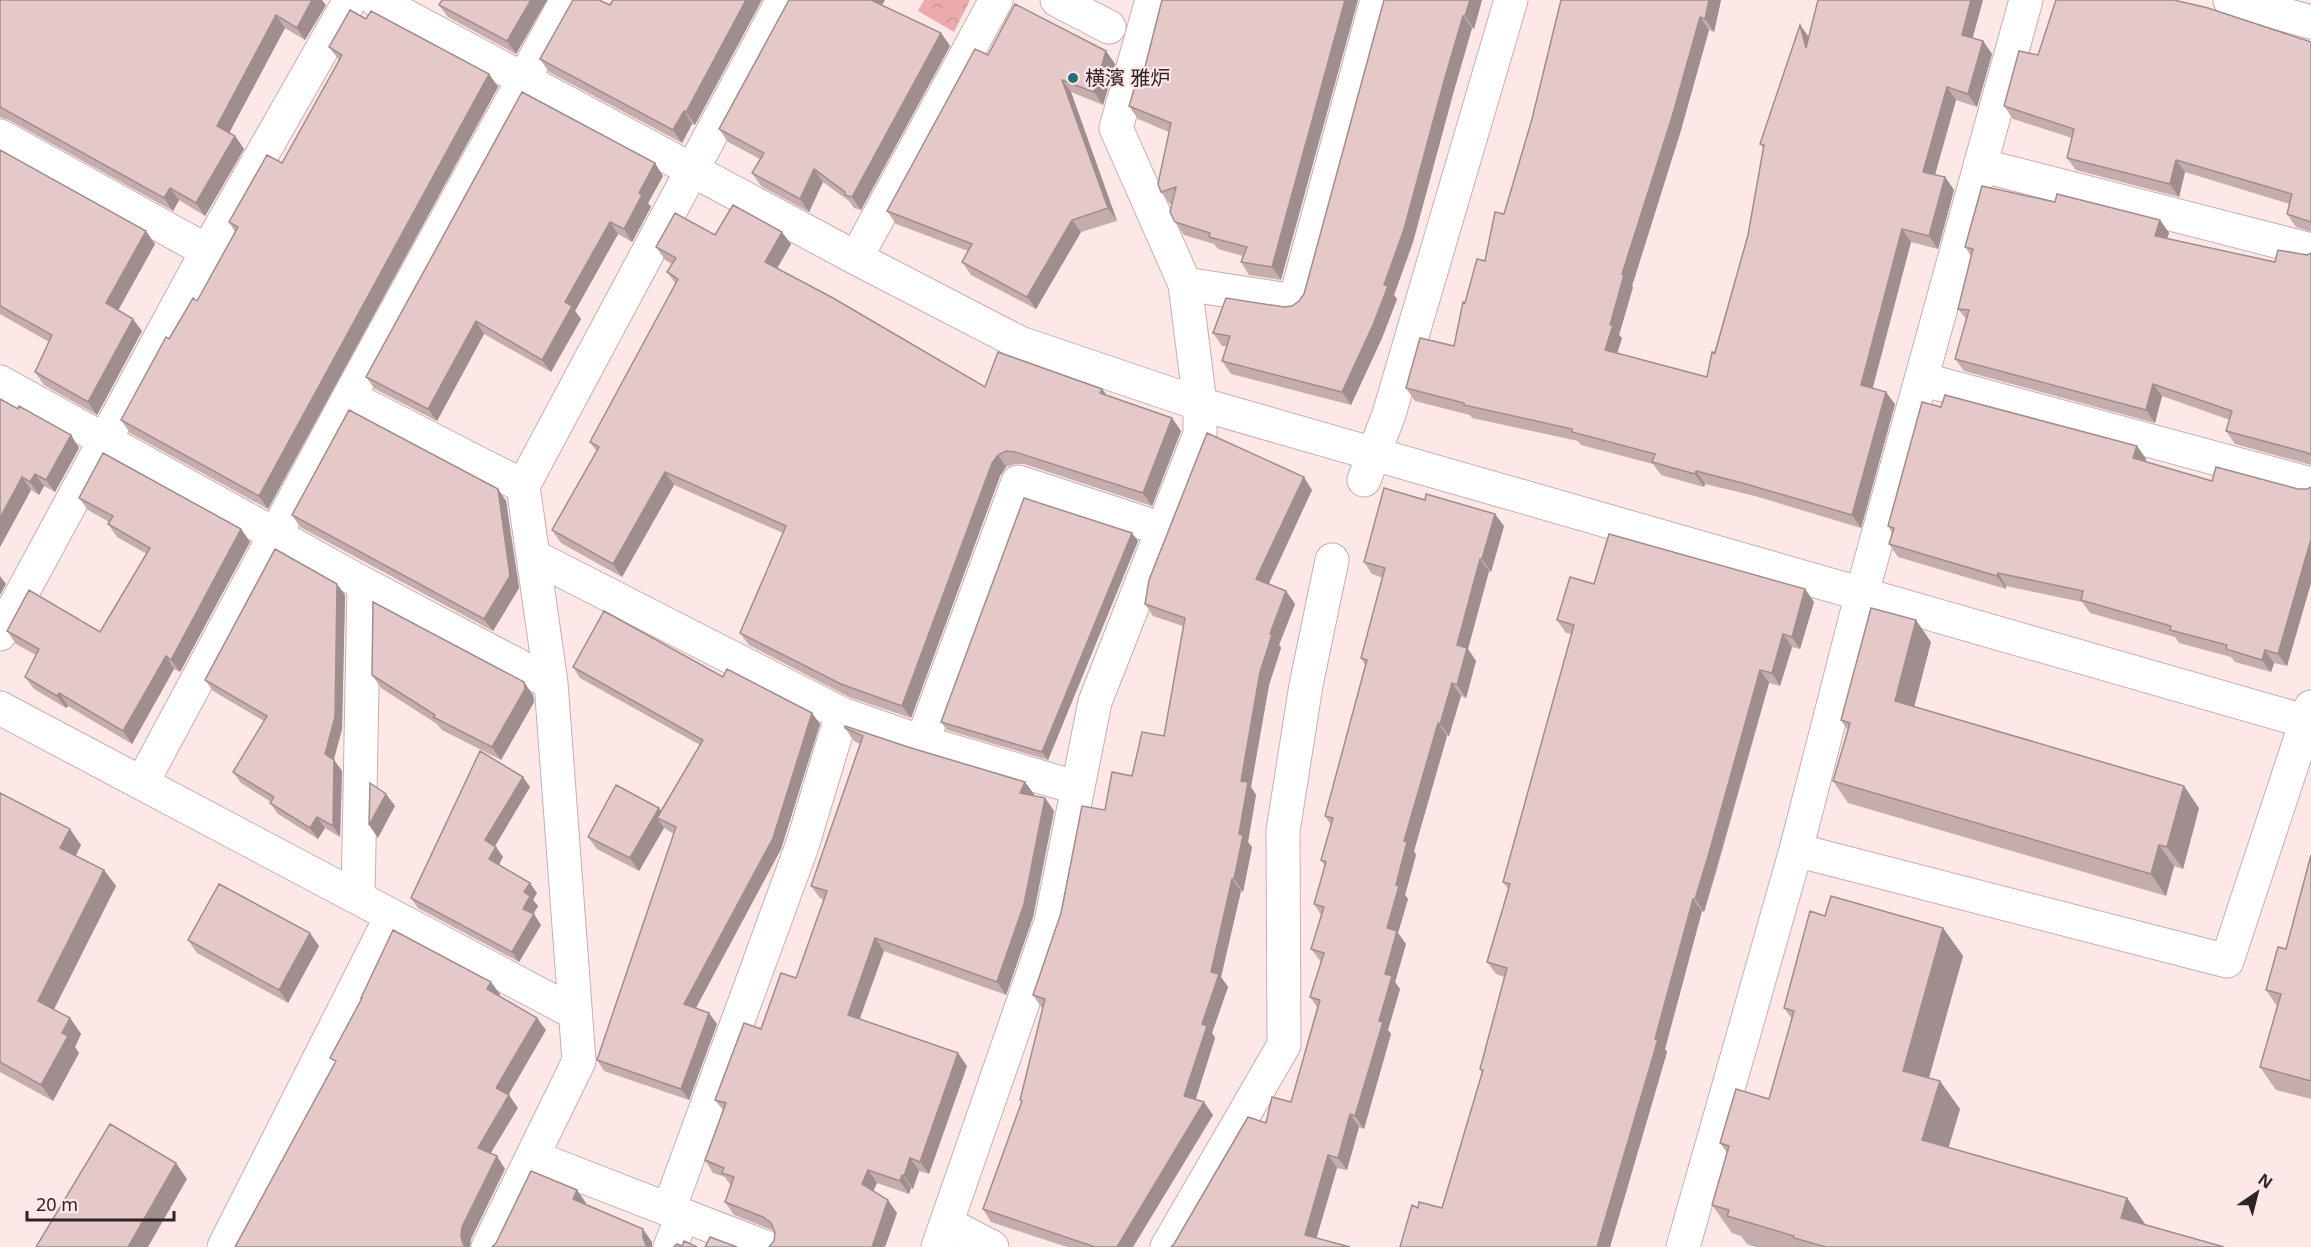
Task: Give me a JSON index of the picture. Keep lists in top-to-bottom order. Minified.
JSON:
{"places":["横濱 雅炉"],"scale_bar":"20 m","north":"top right"}
